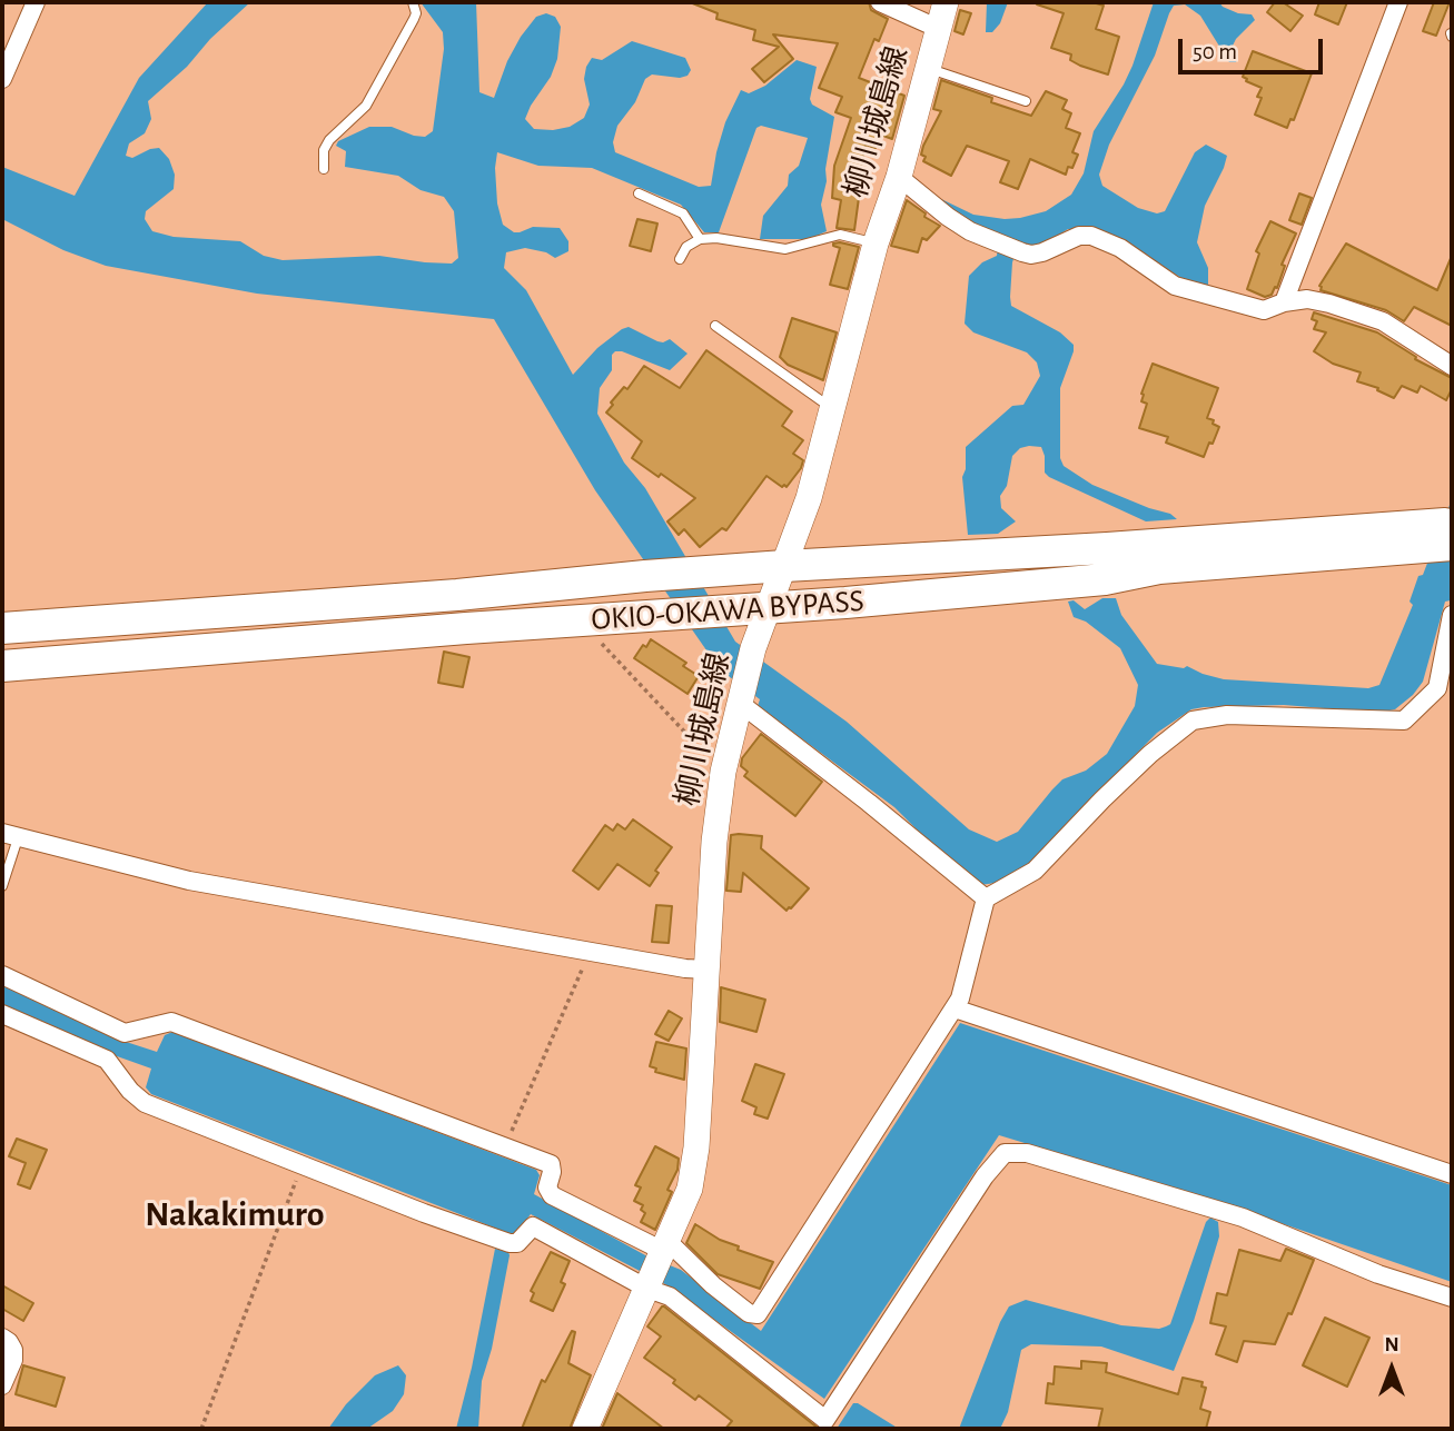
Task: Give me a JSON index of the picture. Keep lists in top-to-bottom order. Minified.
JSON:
{"streets":{"highway":["OKIO-OKAWA BYPASS"],"main road":["柳川城島線"]},"crossings":[["柳川城島線","OKIO-OKAWA BYPASS"]],"districts":["Nakakimuro"],"scale_bar":"50 m","north":"top"}
